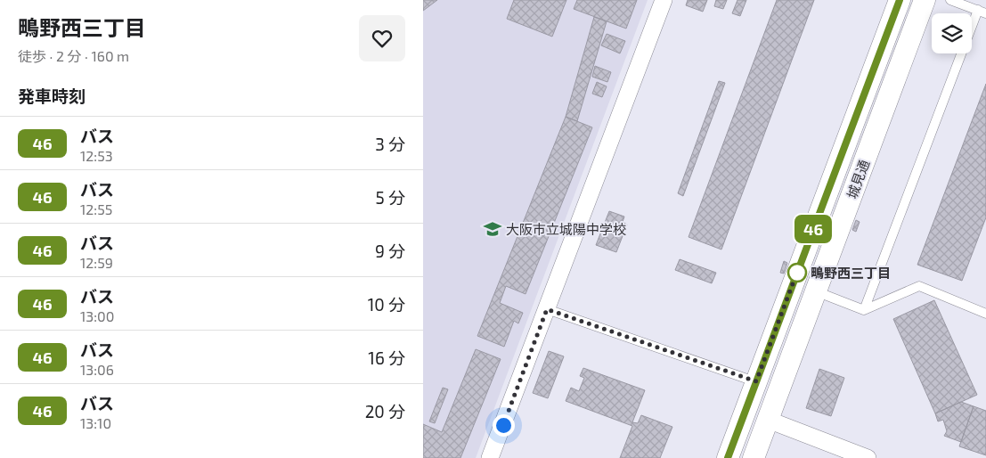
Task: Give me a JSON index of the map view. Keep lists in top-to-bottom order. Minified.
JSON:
{"streets":{"street":["城見通"]},"places":{"school or university":["大阪市立城陽中学校"],"other":["鴫野西三丁目"]},"lines":["bus line 46"],"page":{"heading":[["鴫野西三丁目","徒歩 · 2 分 · 160 m"],"発車時刻"],"on_map":"46","list":[{"mark":"46","name":"バス","note":"12:53","value":"3 分"},{"mark":"46","name":"バス","note":"12:55","value":"5 分"},{"mark":"46","name":"バス","note":"12:59","value":"9 分"},{"mark":"46","name":"バス","note":"13:00","value":"10 分"},{"mark":"46","name":"バス","note":"13:06","value":"16 分"},{"mark":"46","name":"バス","note":"13:10","value":"20 分"}]}}
